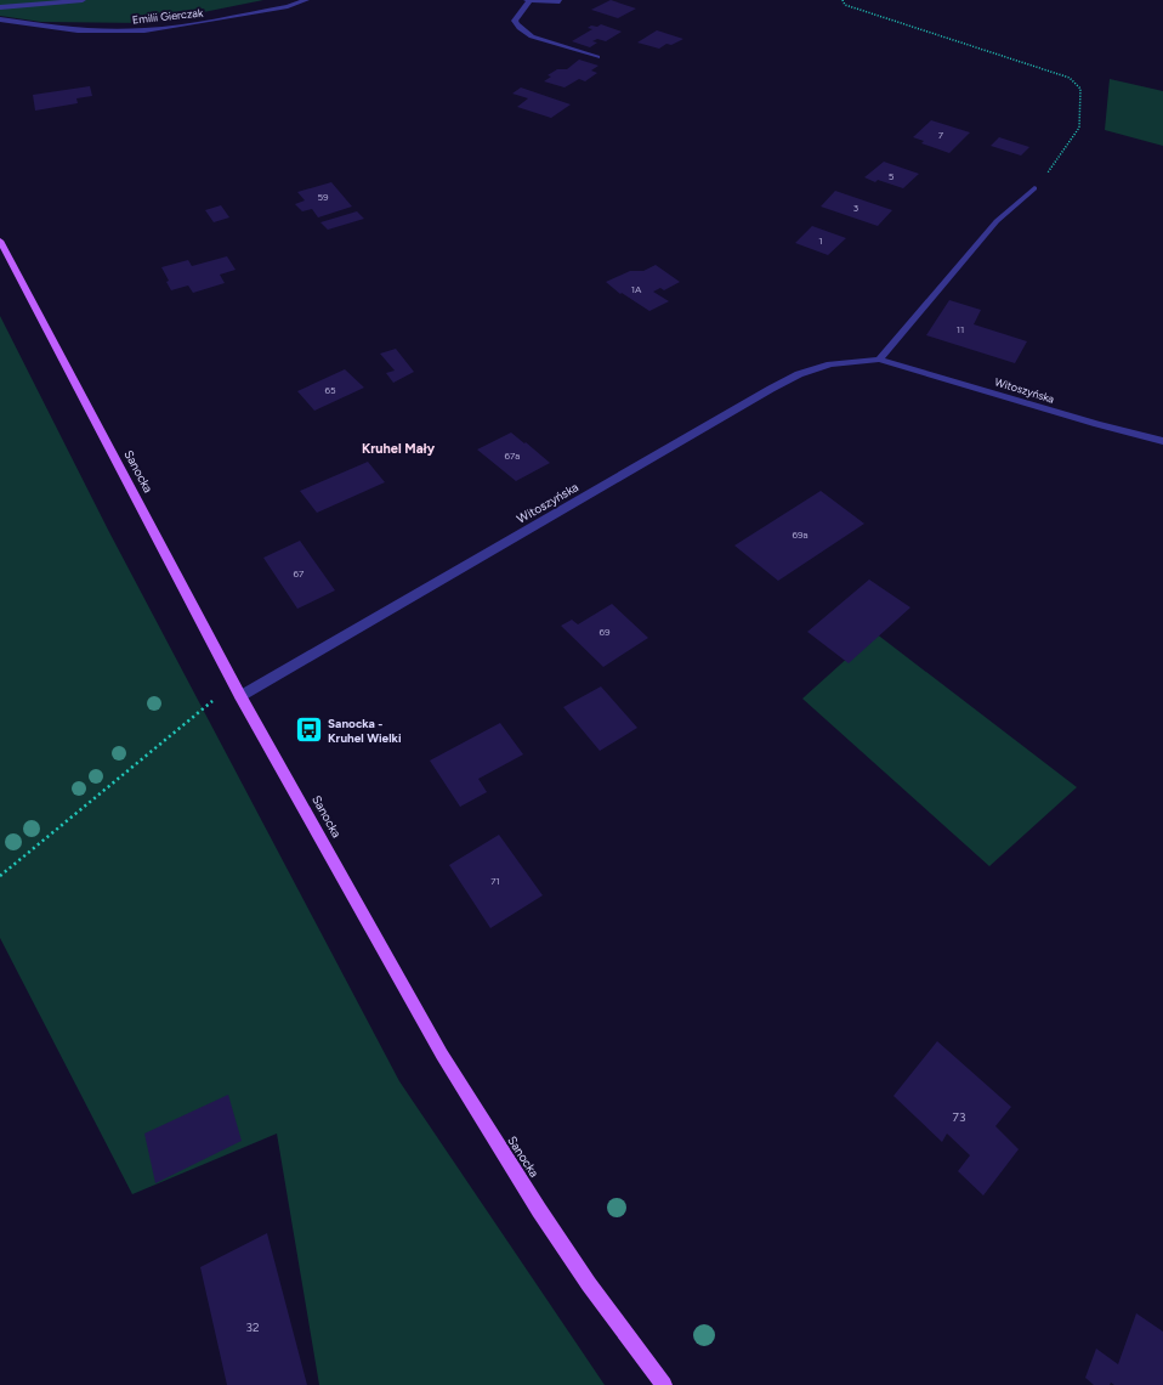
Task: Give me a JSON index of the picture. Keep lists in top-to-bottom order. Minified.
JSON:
{"streets":{"main road":["Sanocka"],"street":["Emilii Gierczak","Witoszyńska"]},"crossings":[["Witoszyńska","Sanocka"]],"districts":["Kruhel Mały"],"places":{"bus stop":["Sanocka - Kruhel Wielki"]},"house_numbers":["7","5","59","3","1","1A","11","65","67a","69a","67","69","71","73","32"]}
